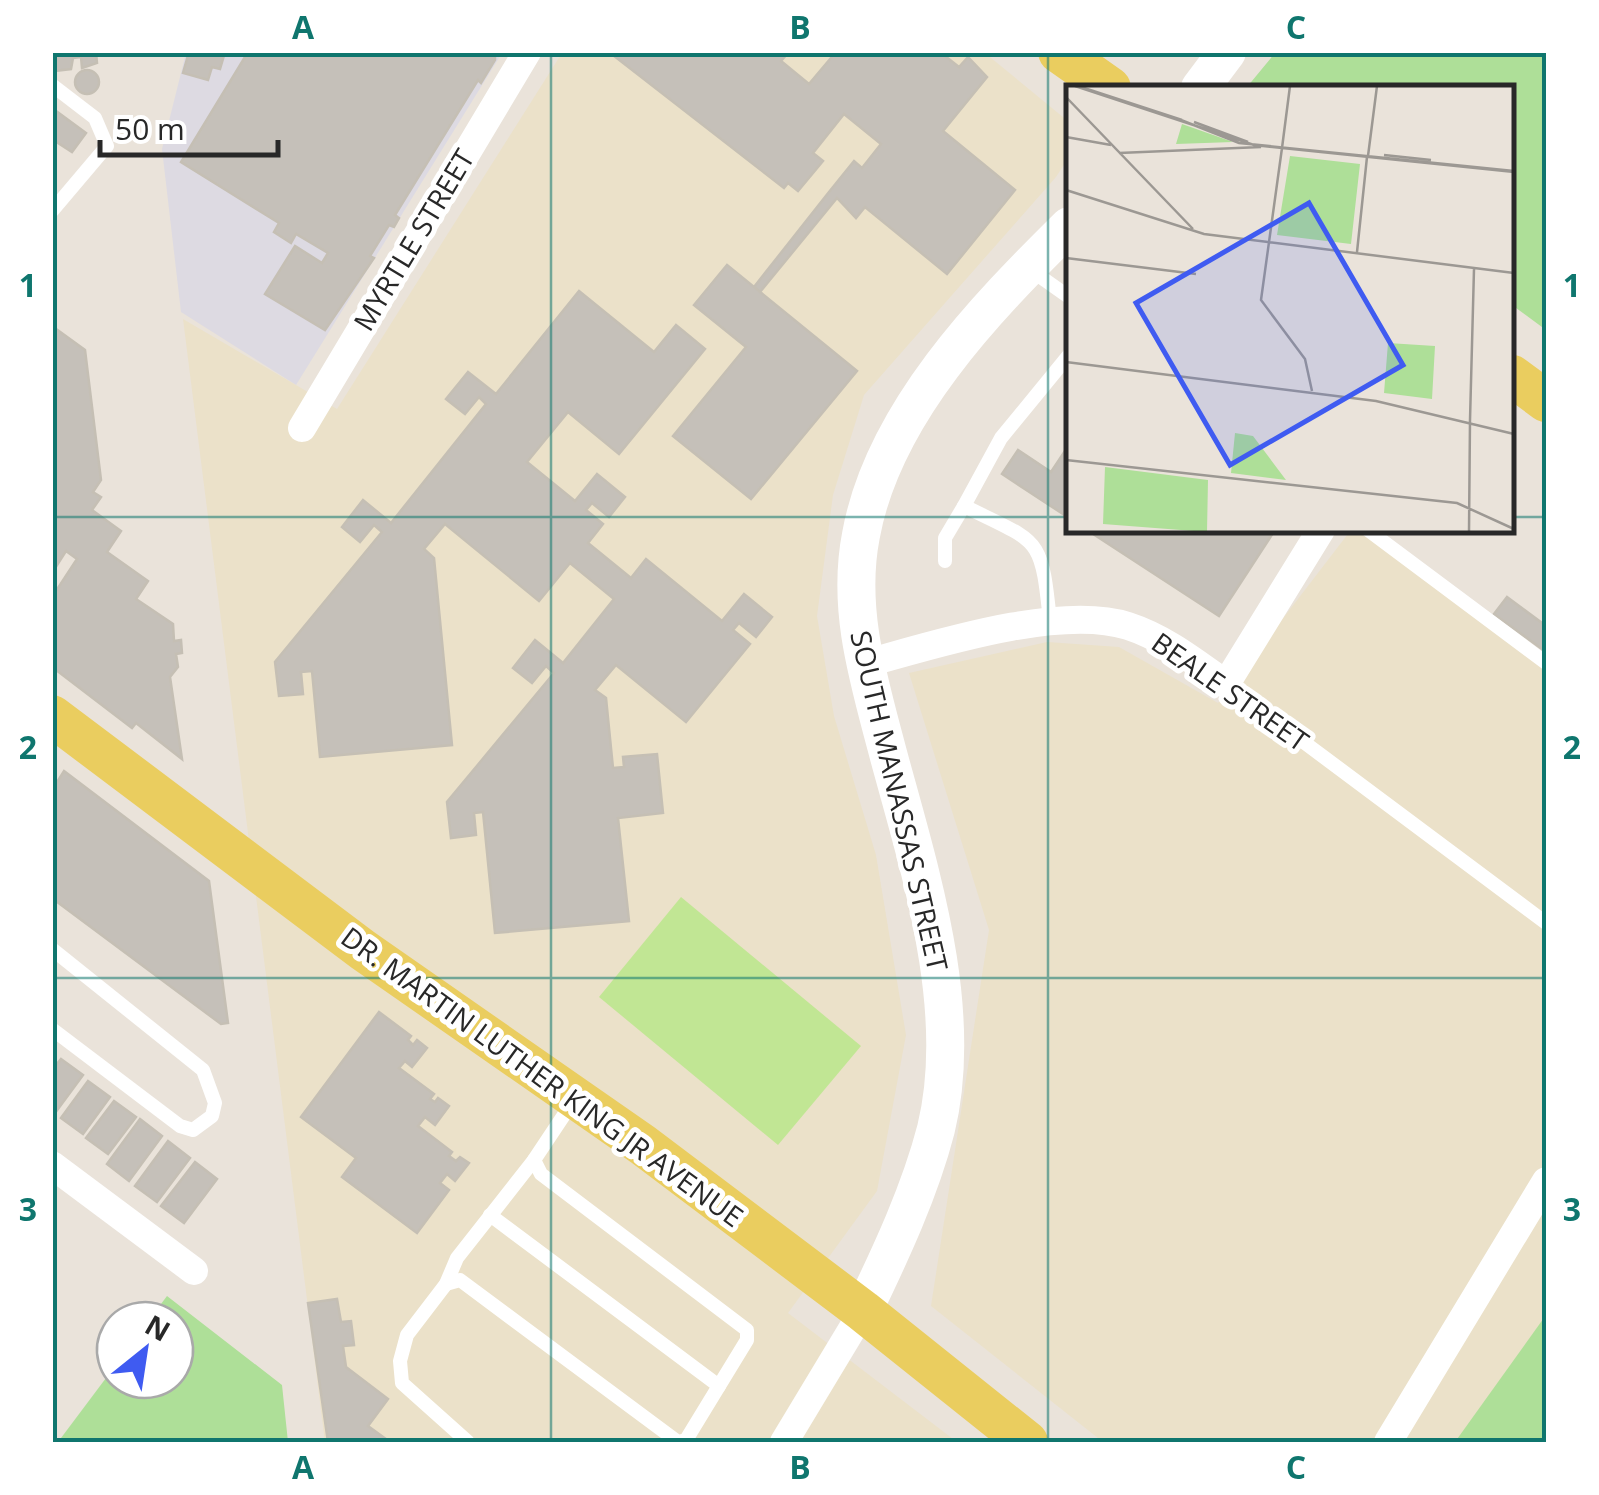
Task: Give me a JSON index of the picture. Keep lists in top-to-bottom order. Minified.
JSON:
{"streets":{"main road":["DR. MARTIN LUTHER KING JR AVENUE"],"street":["MYRTLE STREET","BEALE STREET","SOUTH MANASSAS STREET"]},"crossings":[["BEALE STREET","SOUTH MANASSAS STREET"],["SOUTH MANASSAS STREET","DR. MARTIN LUTHER KING JR AVENUE"]],"scale_bar":"50 m","north":"top right","grid":{"columns":["A","B","C"],"rows":["1","2","3"]}}
